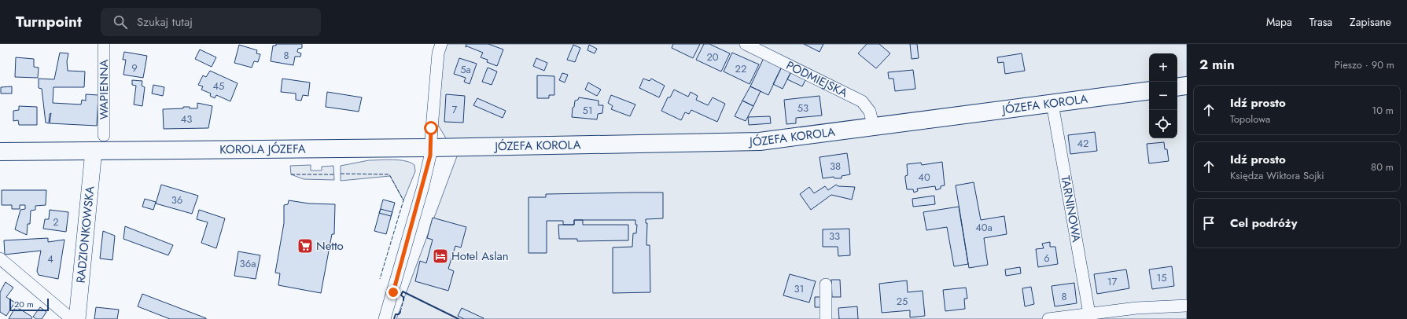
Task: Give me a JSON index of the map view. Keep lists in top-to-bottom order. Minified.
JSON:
{"streets":{"highway":["JÓZEFA KOROLA","KOROLA JÓZEFA"],"street":["PODMIEJSKA","WAPIENNA","TARNINOWA","RADZIONKOWSKA"]},"crossings":[["PODMIEJSKA","JÓZEFA KOROLA"],["JÓZEFA KOROLA","KOROLA JÓZEFA"],["JÓZEFA KOROLA","TARNINOWA"],["KOROLA JÓZEFA","RADZIONKOWSKA"]],"places":{"supermarket":["Netto"],"hotel":["Hotel Aslan"]},"house_numbers":["8","20","9","22","5a","45","53","7","51","43","42","38","40","36","2","40a","33","6","4","36a","15","17","31","8","25"],"scale_bar":"20 m","page":{"header":"Turnpoint","search":"Szukaj tutaj","nav":["Mapa","Trasa","Zapisane"],"heading":["2 min","Pieszo · 90 m"],"map_buttons":["+","−"],"list":[["Idź prosto","Topolowa","10 m"],["Idź prosto","Księdza Wiktora Sojki","80 m"],"Cel podróży"],"scale":"20 m"}}
